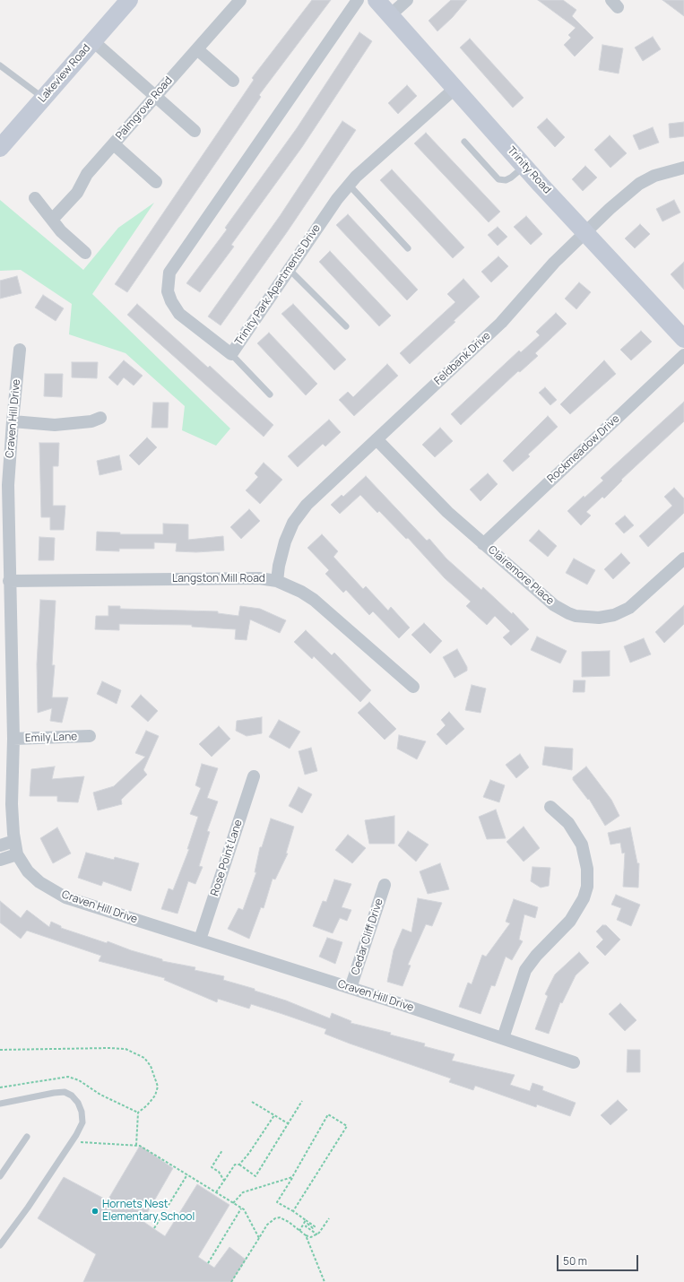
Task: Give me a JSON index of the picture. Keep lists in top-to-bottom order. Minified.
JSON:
{"streets":{"street":["Lakeview Road","Palmgrove Road","Trinity Road","Trinity Park Apartments Drive","Feldbank Drive","Craven Hill Drive","Rockmeadow Drive","Clairemore Place","Langston Mill Road","Emily Lane","Rose Point Lane","Cedar Cliff Drive"]},"crossings":[["Trinity Road","Trinity Park Apartments Drive"],["Trinity Road","Feldbank Drive"],["Feldbank Drive","Clairemore Place"],["Feldbank Drive","Langston Mill Road"],["Craven Hill Drive","Langston Mill Road"],["Craven Hill Drive","Emily Lane"],["Craven Hill Drive","Rose Point Lane"],["Craven Hill Drive","Cedar Cliff Drive"],["Rockmeadow Drive","Clairemore Place"]],"places":["Hornets Nest Elementary School"],"scale_bar":"50 m"}
